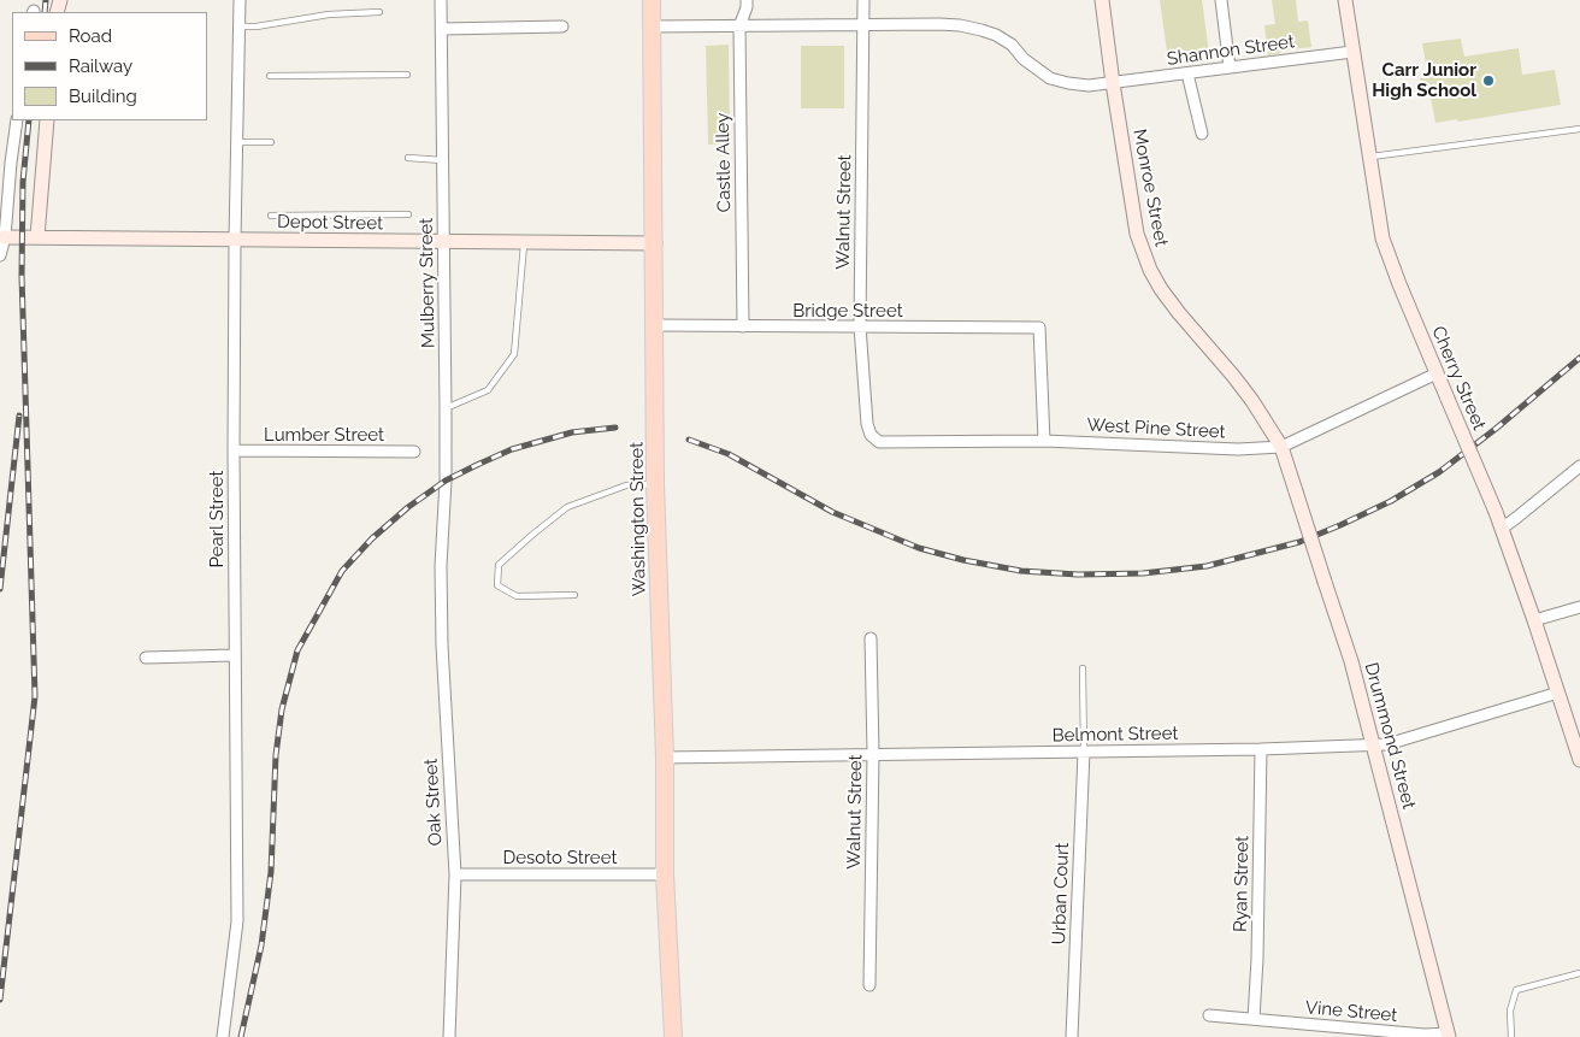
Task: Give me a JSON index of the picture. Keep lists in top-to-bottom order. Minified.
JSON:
{"streets":{"main road":["Washington Street"],"street":["Shannon Street","Castle Alley","Monroe Street","Walnut Street","Depot Street","Mulberry Street","Bridge Street","Cherry Street","West Pine Street","Lumber Street","Pearl Street","Belmont Street","Drummond Street","Oak Street","Desoto Street","Ryan Street","Urban Court","Vine Street"]},"crossings":[["Shannon Street","Castle Alley"],["Shannon Street","Monroe Street"],["Shannon Street","Walnut Street"],["Shannon Street","Cherry Street"],["Shannon Street","Washington Street"],["Castle Alley","Bridge Street"],["Monroe Street","West Pine Street"],["Monroe Street","Drummond Street"],["Walnut Street","Bridge Street"],["Walnut Street","West Pine Street"],["Walnut Street","Belmont Street"],["Depot Street","Mulberry Street"],["Depot Street","Pearl Street"],["Depot Street","Washington Street"],["Mulberry Street","Oak Street"],["Bridge Street","West Pine Street"],["Bridge Street","Washington Street"],["Cherry Street","West Pine Street"],["Cherry Street","Belmont Street"],["West Pine Street","Drummond Street"],["Lumber Street","Pearl Street"],["Washington Street","Belmont Street"],["Washington Street","Desoto Street"],["Belmont Street","Drummond Street"],["Belmont Street","Ryan Street"],["Belmont Street","Urban Court"],["Drummond Street","Vine Street"],["Oak Street","Desoto Street"],["Ryan Street","Vine Street"]],"places":["Carr Junior High School"],"legend":["Road","Railway","Building"]}
